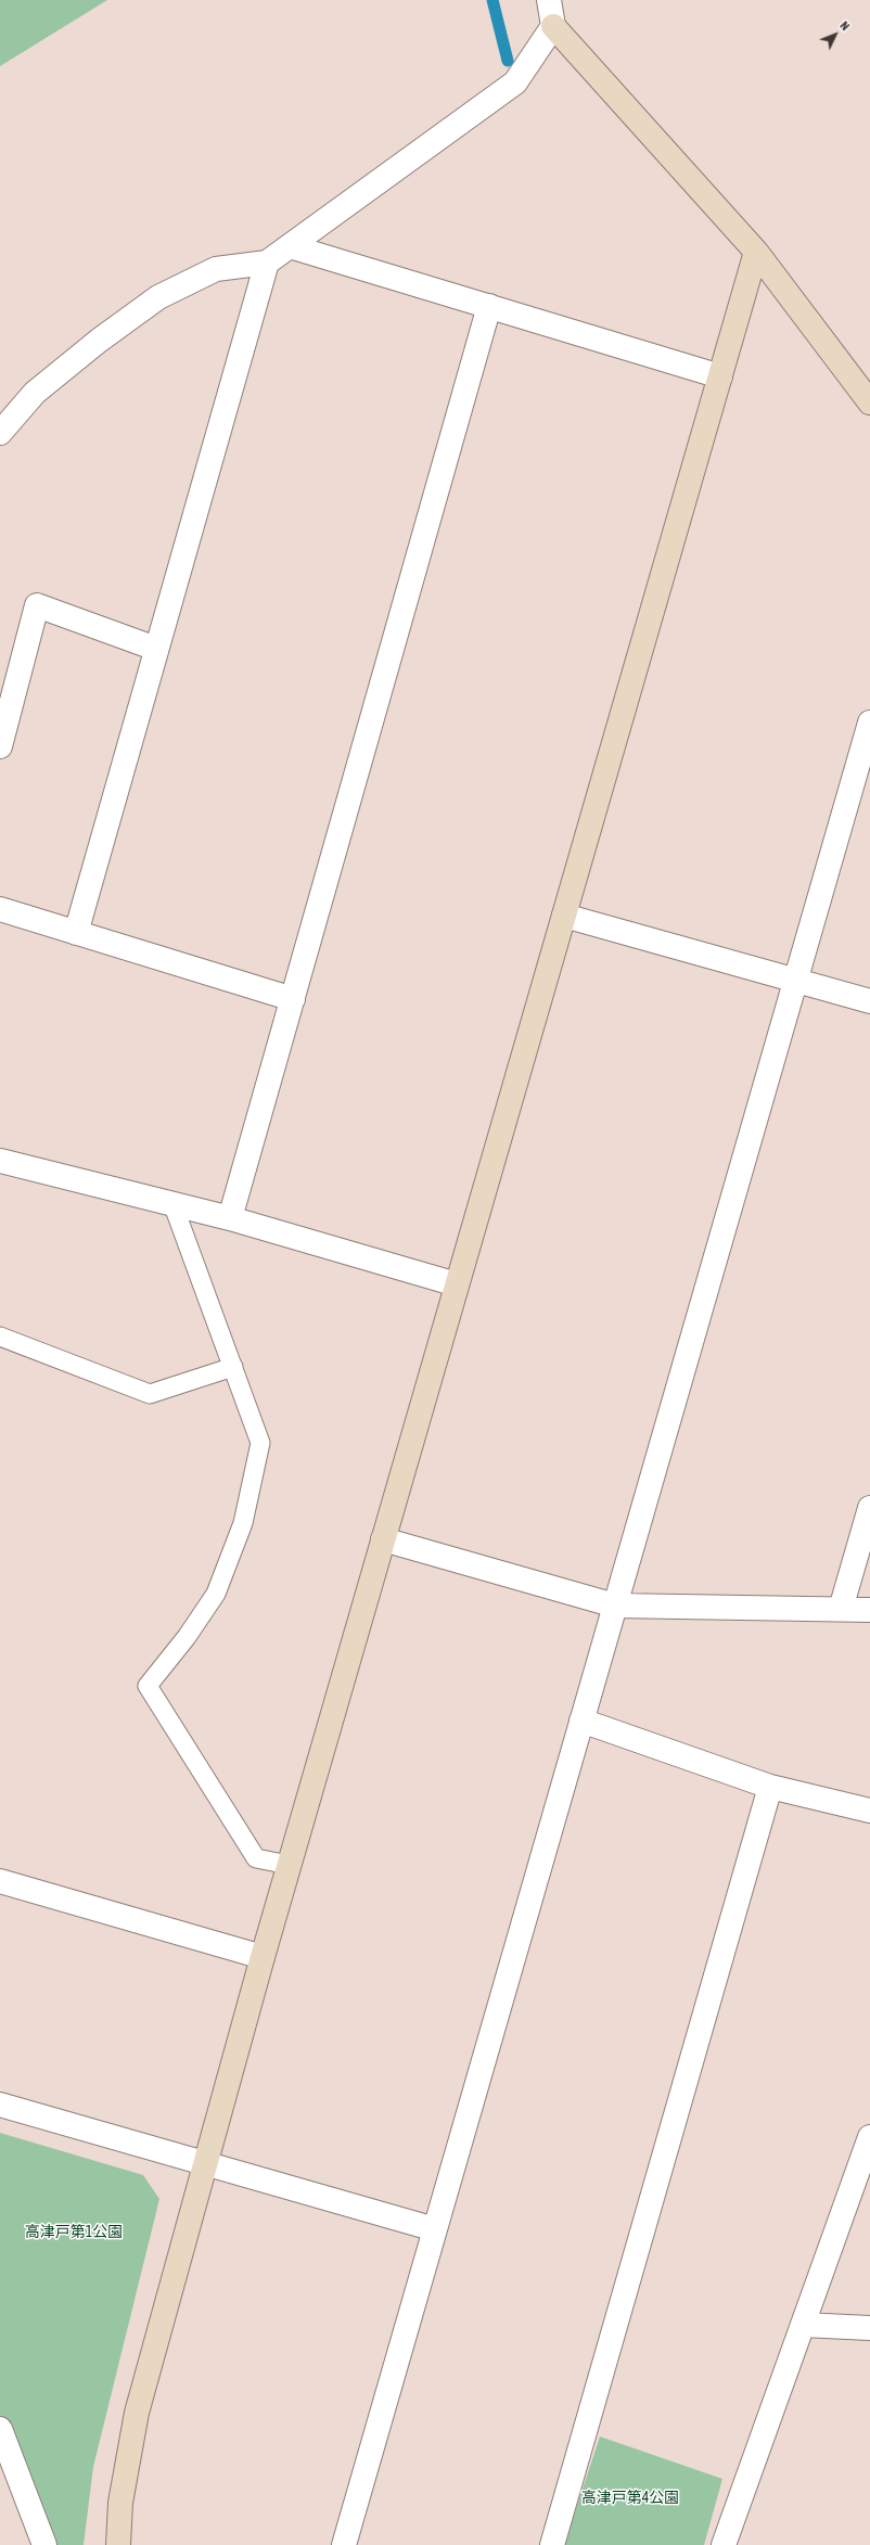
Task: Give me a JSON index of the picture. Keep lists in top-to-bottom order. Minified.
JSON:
{"parks":["高津戸第1公園","高津戸第4公園"],"north":"top right"}
